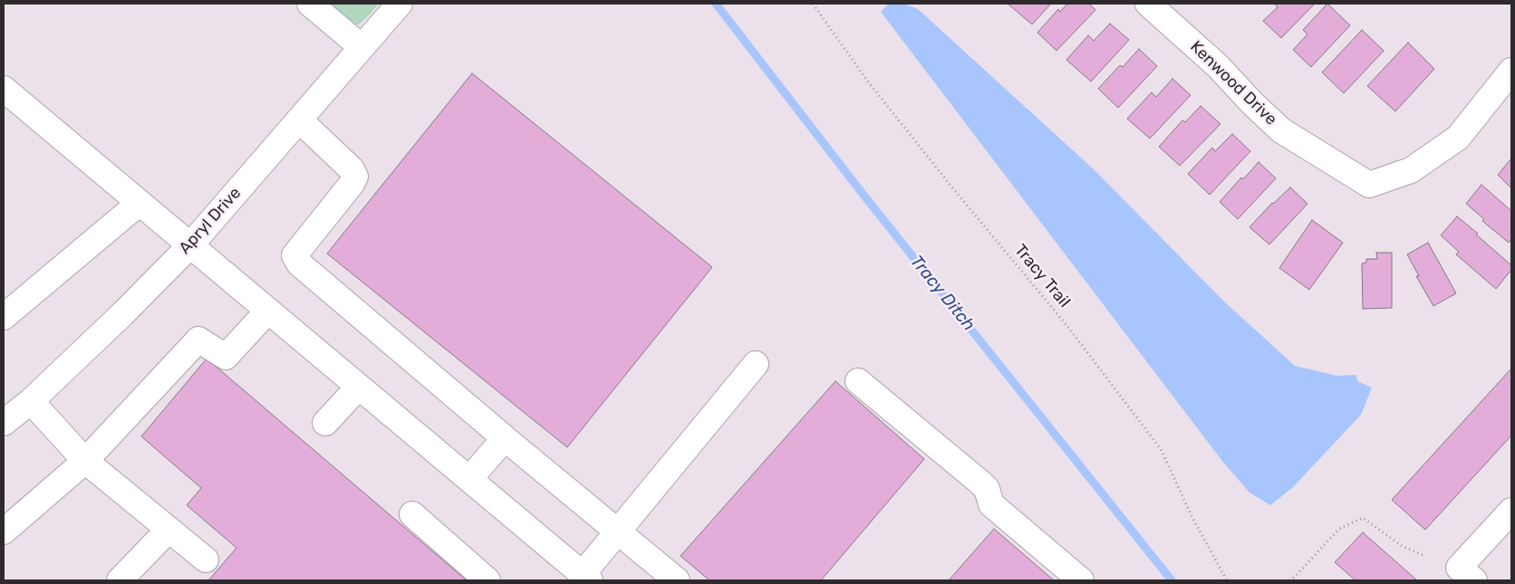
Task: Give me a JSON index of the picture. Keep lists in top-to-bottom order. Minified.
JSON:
{"streets":{"street":["Kenwood Drive","Apryl Drive"],"path":["Tracy Trail"]},"water":["Tracy Ditch"]}
